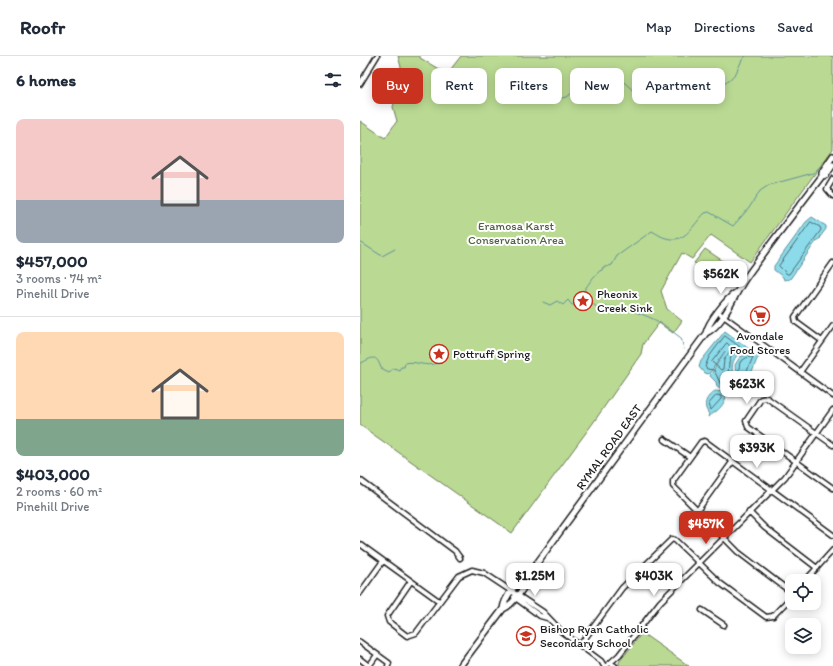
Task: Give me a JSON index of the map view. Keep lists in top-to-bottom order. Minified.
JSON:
{"streets":{"main road":["RYMAL ROAD EAST"]},"parks":["Eramosa Karst Conservation Area"],"places":{"place":["Pheonix Creek Sink","Pottruff Spring"],"supermarket":["Avondale Food Stores"],"school or university":["Bishop Ryan Catholic Secondary School"]},"page":{"header":"Roofr","nav":["Map","Directions","Saved"],"heading":"6 homes","chip":["Buy","Rent","Filters","New","Apartment"],"list":[{"name":"$457,000","note":"3 rooms · 74 m² · Pinehill Drive"},{"name":"$403,000","note":"2 rooms · 60 m² · Pinehill Drive"}],"price":["$562K","$623K","$393K","$457K","$1.25M","$403K"]}}
